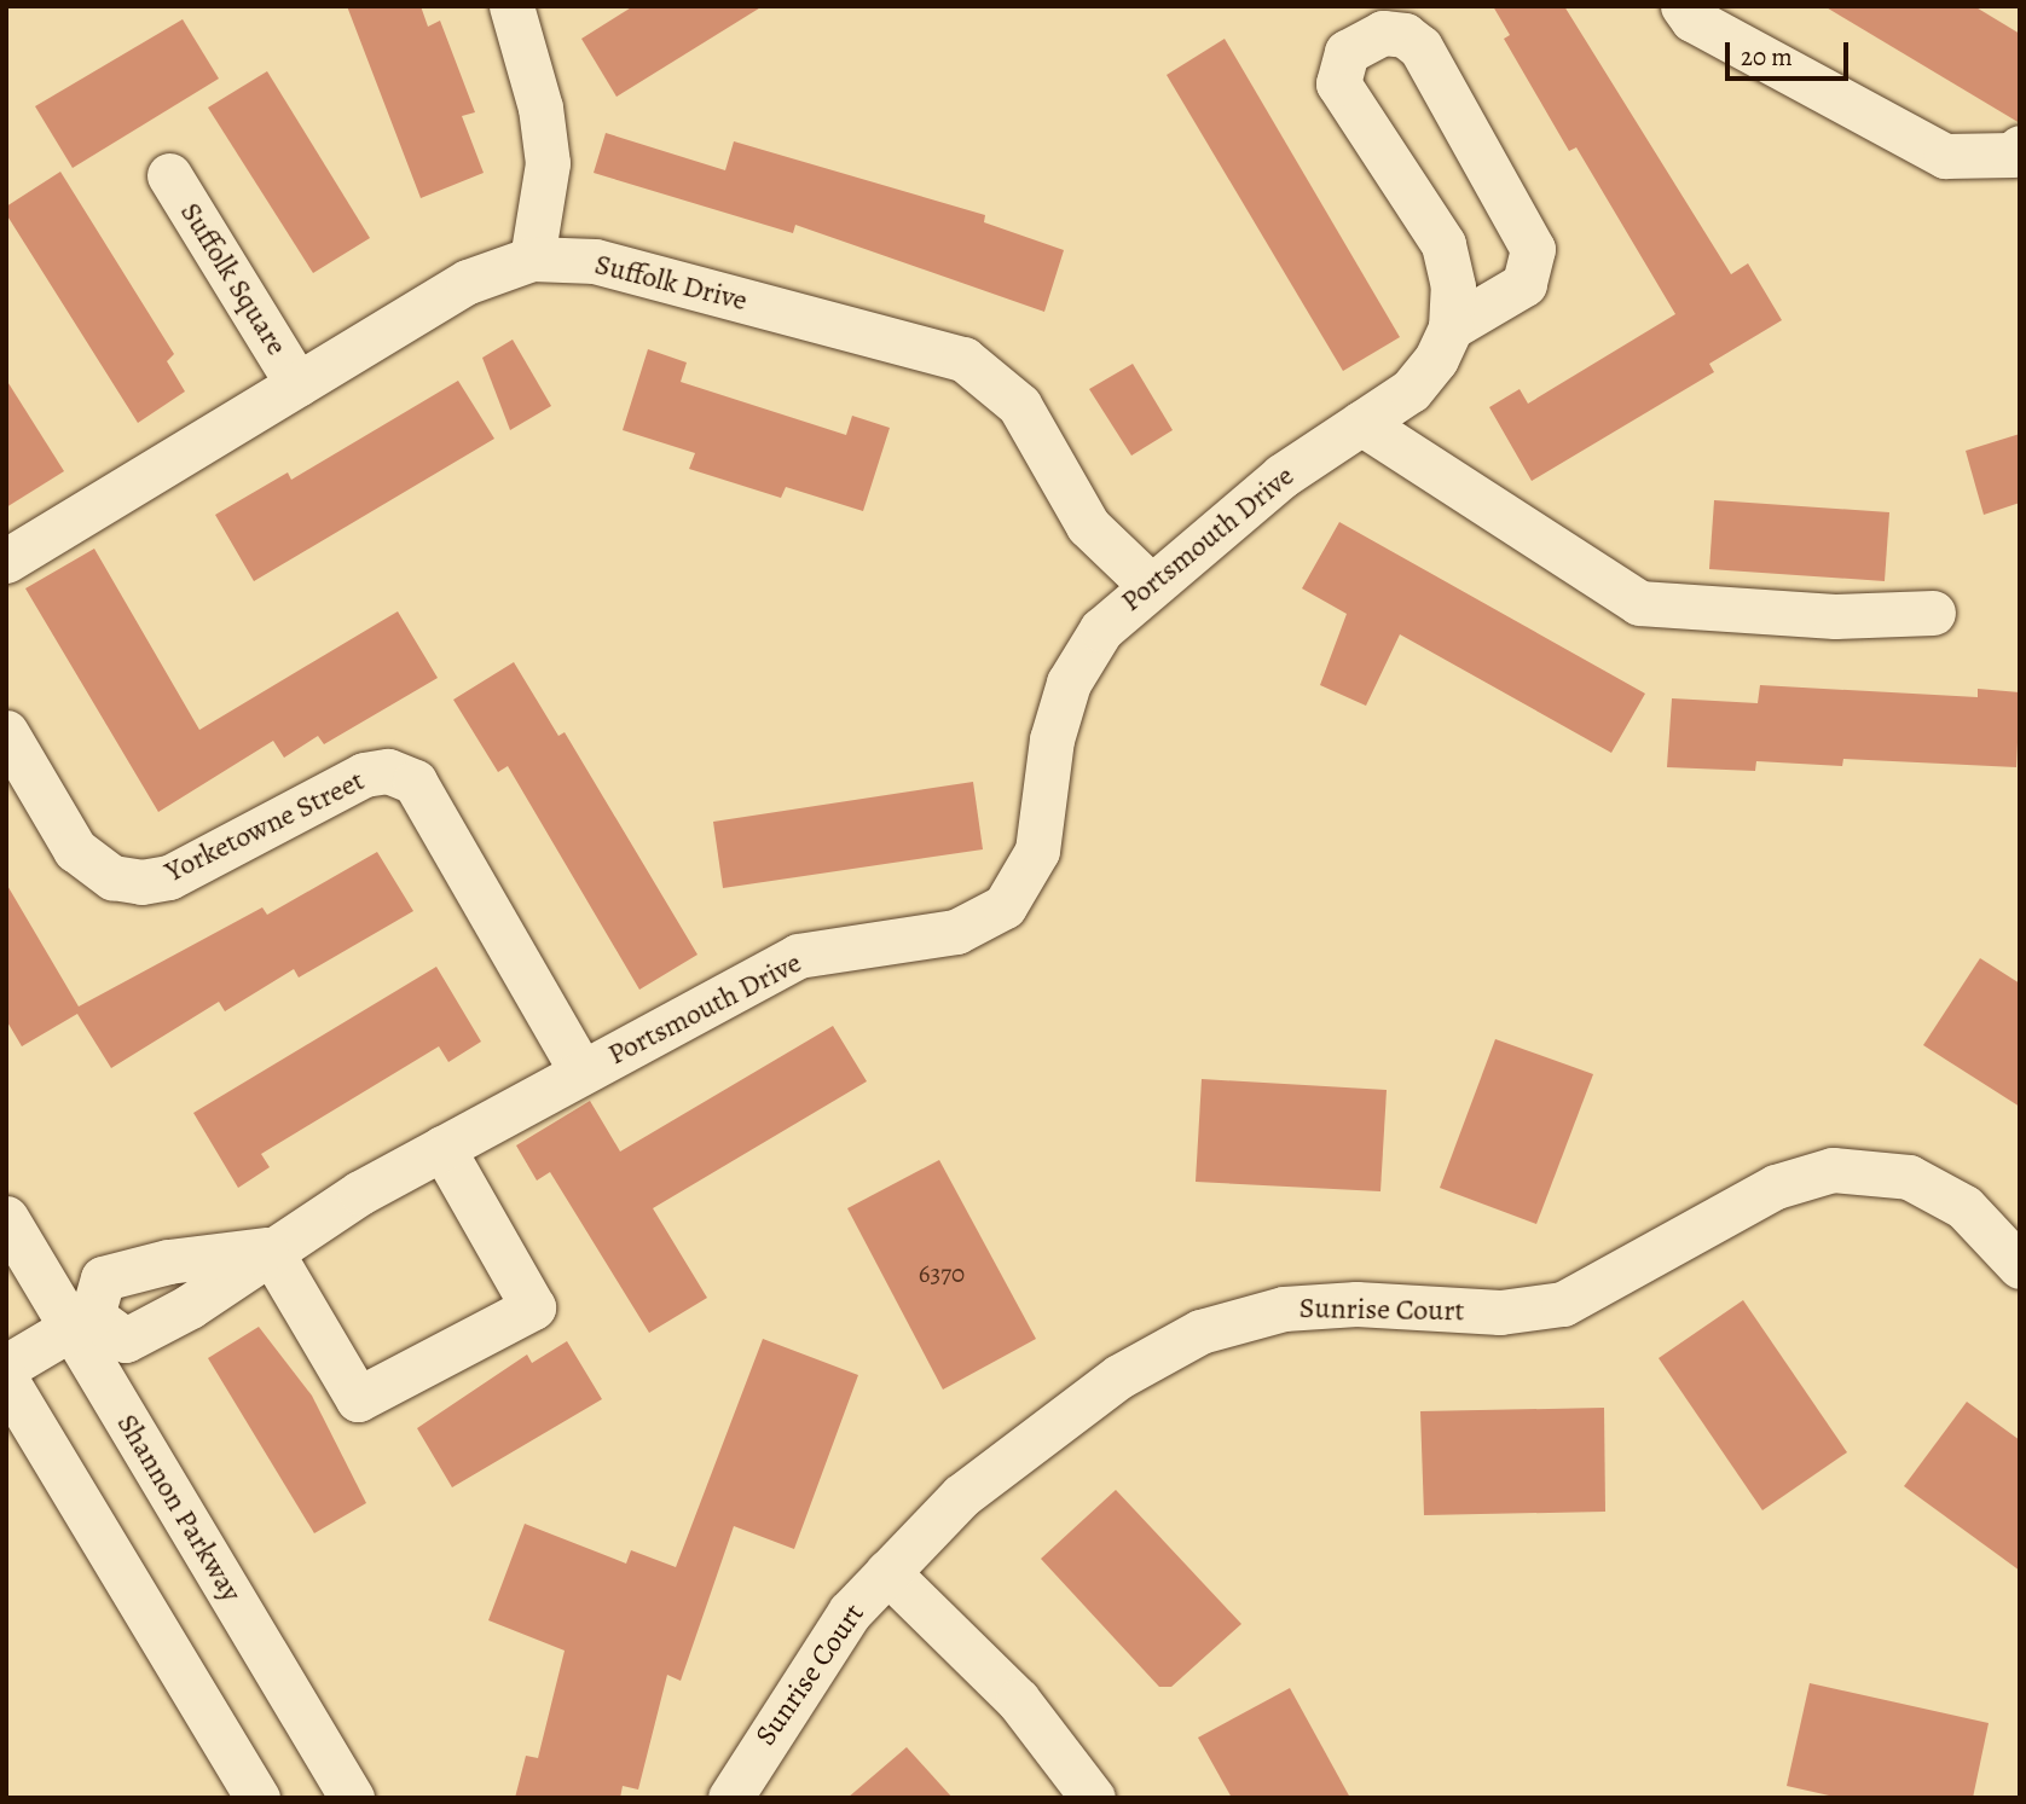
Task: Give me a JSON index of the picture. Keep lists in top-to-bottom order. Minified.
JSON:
{"streets":{"street":["Suffolk Square","Suffolk Drive","Portsmouth Drive","Yorketowne Street","Sunrise Court","Shannon Parkway"]},"crossings":[["Suffolk Square","Suffolk Drive"],["Suffolk Drive","Portsmouth Drive"],["Portsmouth Drive","Yorketowne Street"],["Portsmouth Drive","Shannon Parkway"]],"house_numbers":["6370"],"scale_bar":"20 m"}
